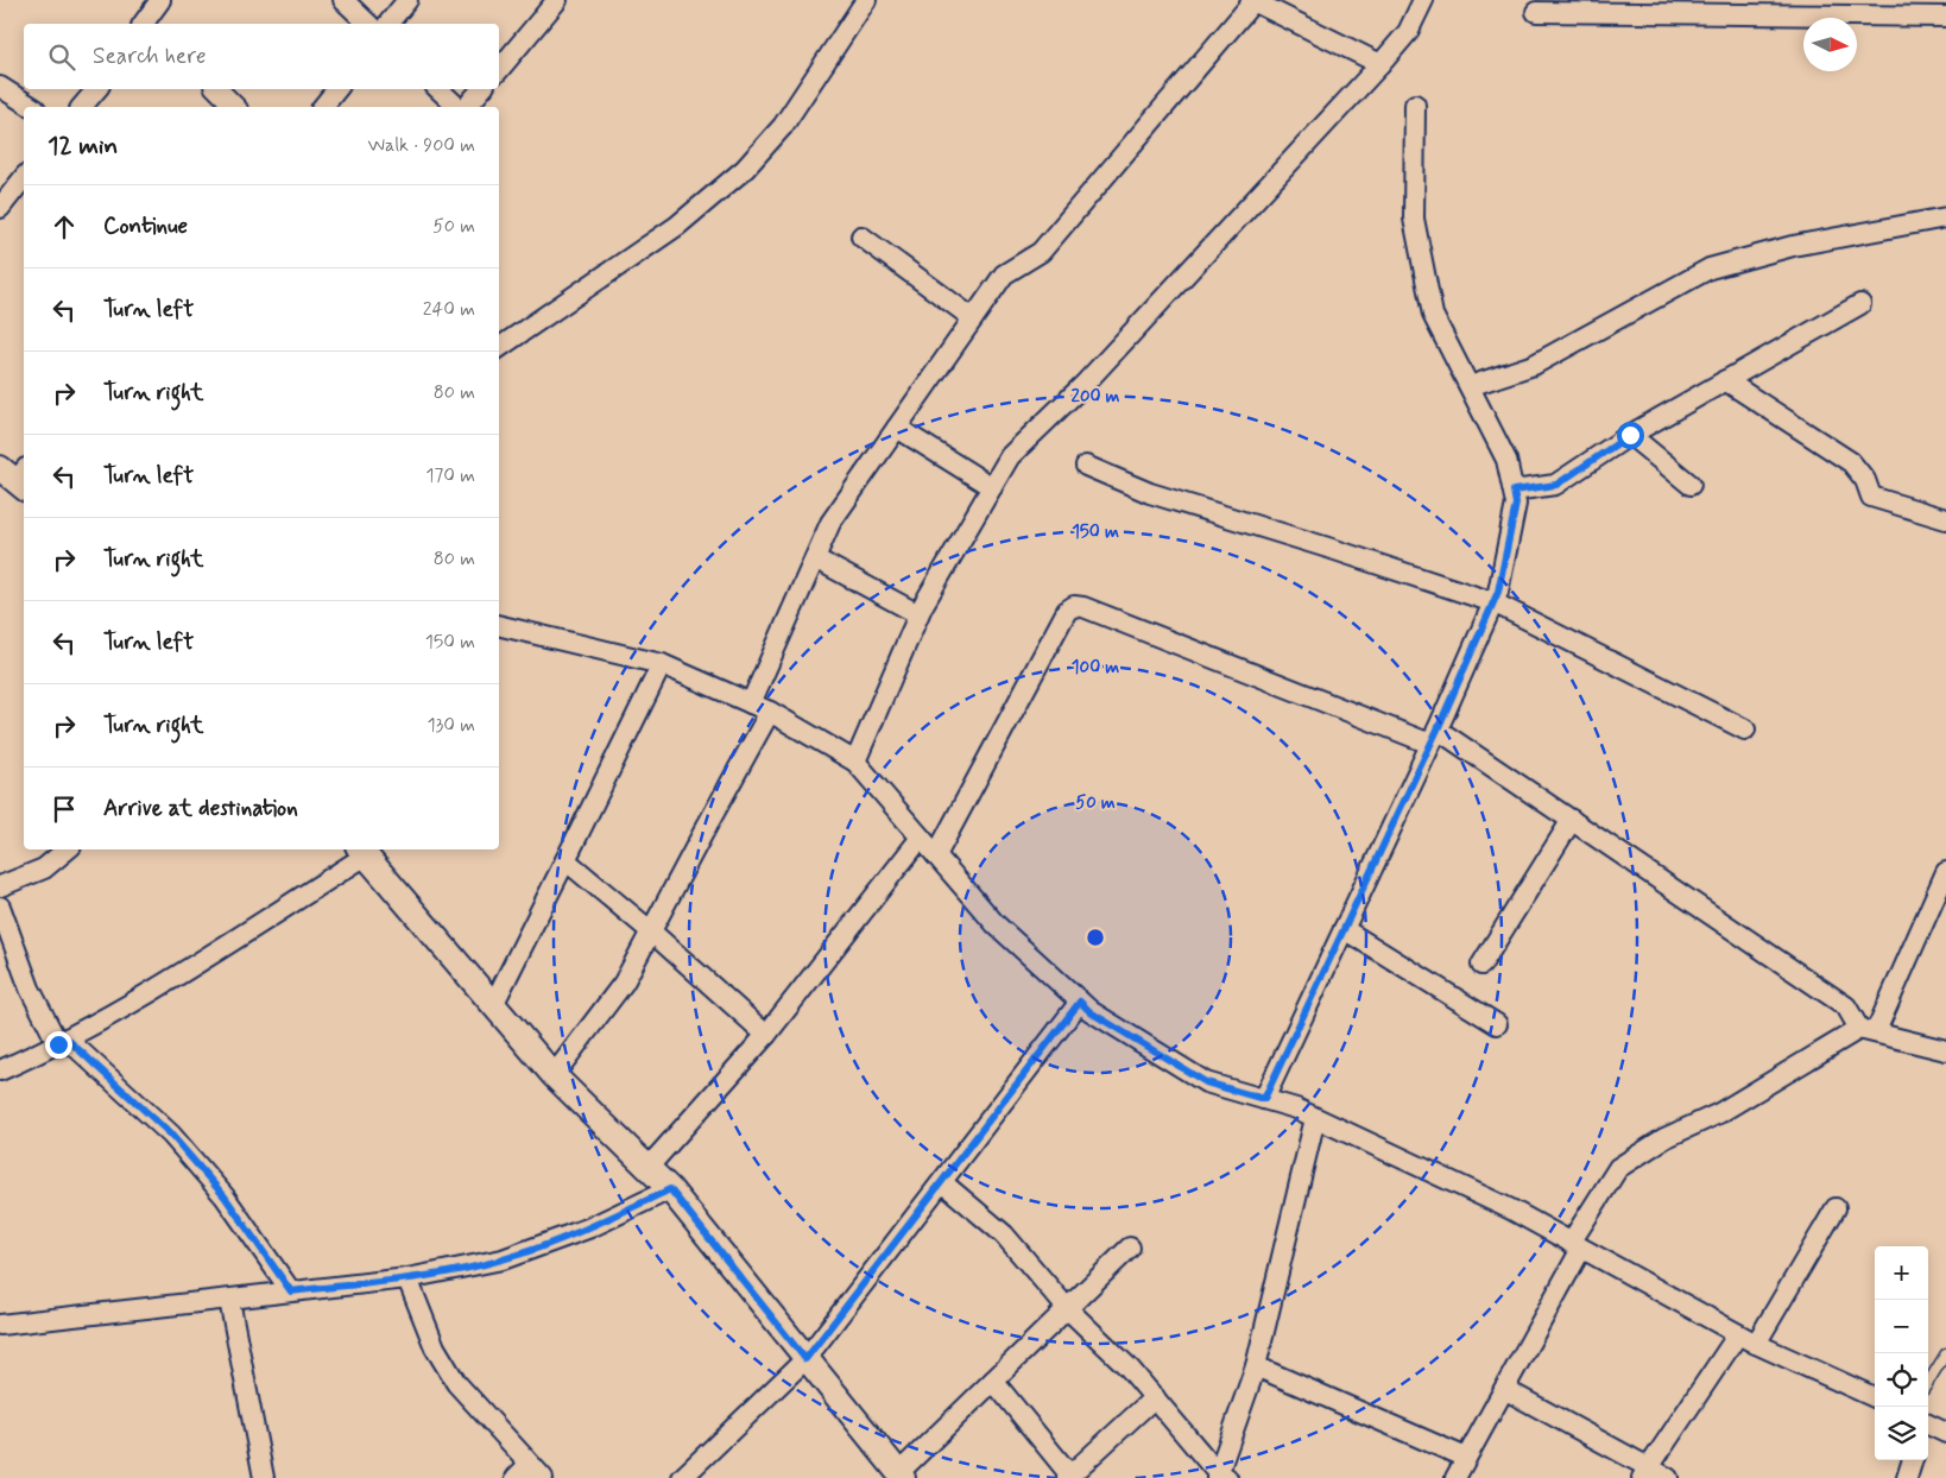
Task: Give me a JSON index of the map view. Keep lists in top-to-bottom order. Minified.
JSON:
{"north":"right","page":{"search":"Search here","heading":["12 min","Walk · 900 m"],"list":[["Continue","50 m"],["Turn left","240 m"],["Turn right","80 m"],["Turn left","170 m"],["Turn right","80 m"],["Turn left","150 m"],["Turn right","130 m"],"Arrive at destination"],"map_buttons":["+","−"]},"rings":["200 m","150 m","100 m","50 m"]}
